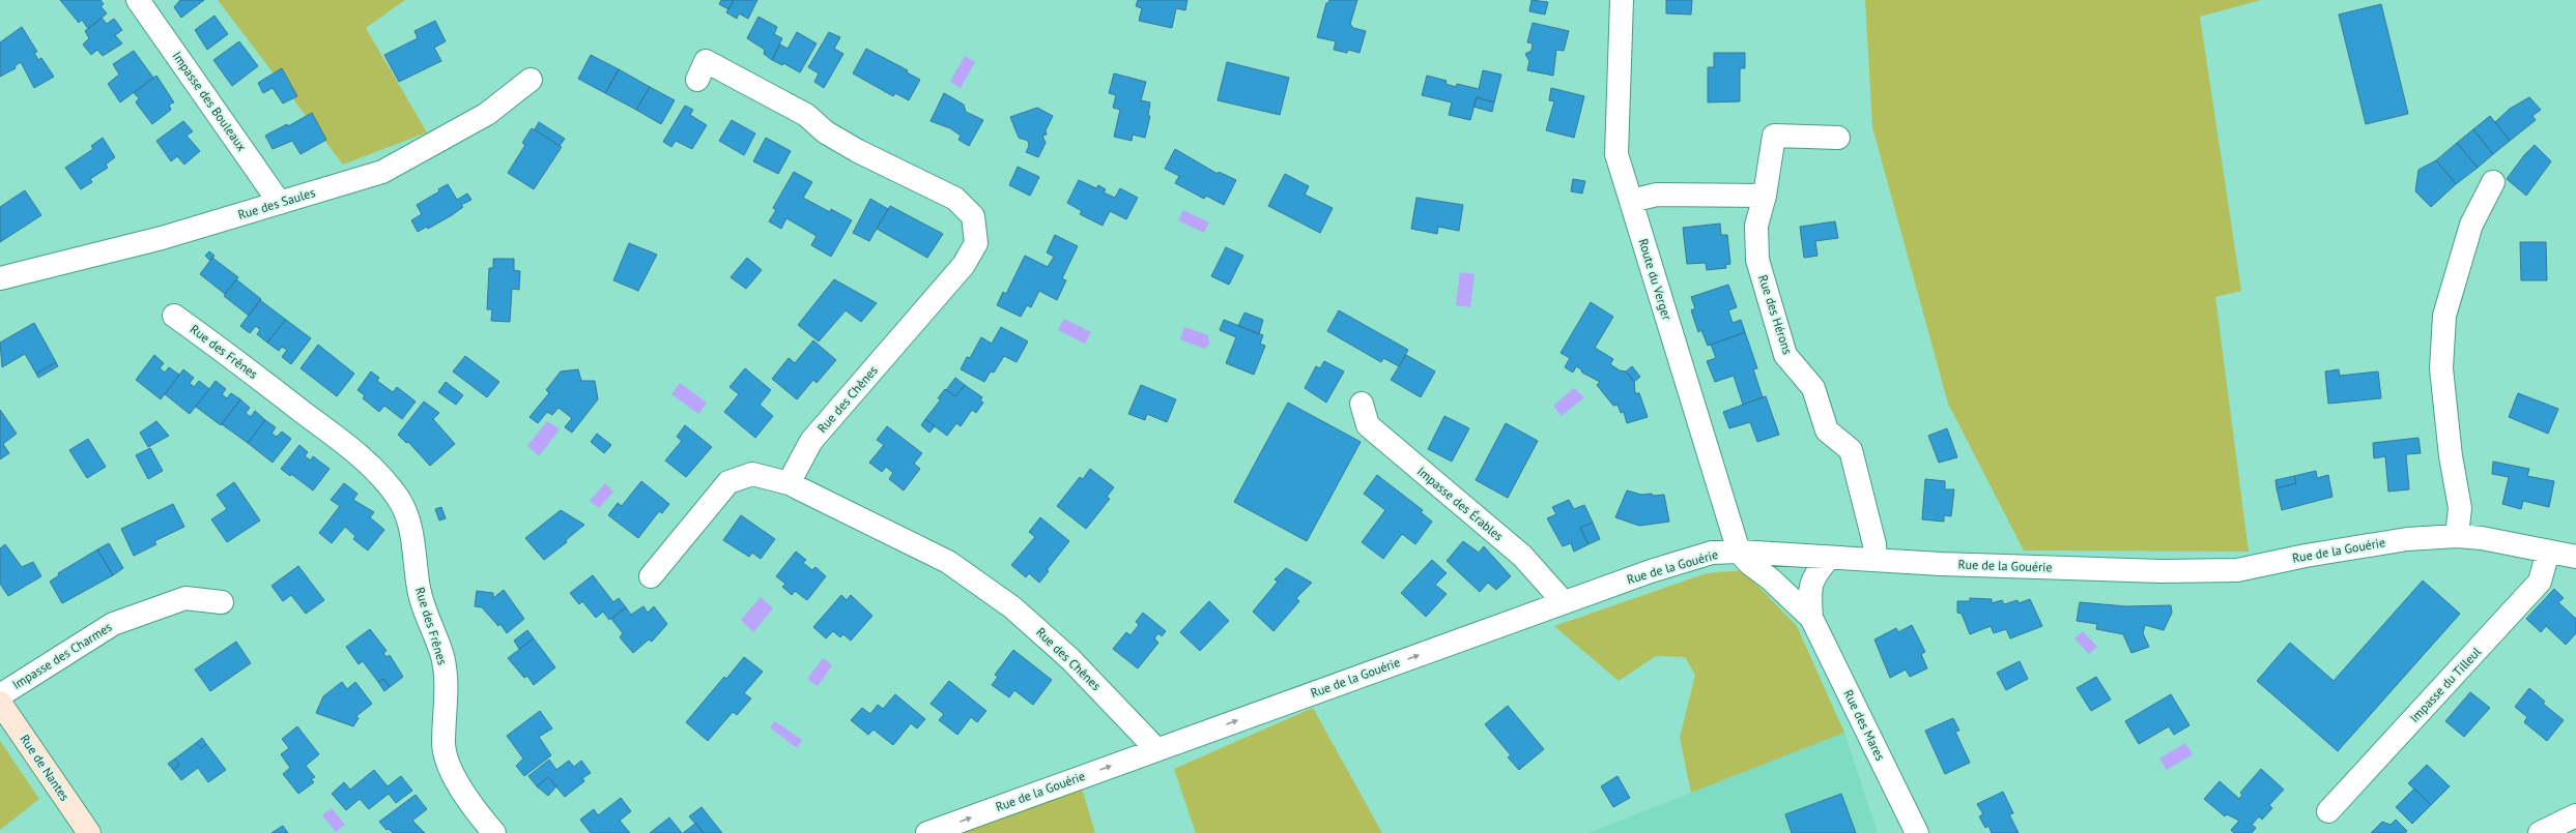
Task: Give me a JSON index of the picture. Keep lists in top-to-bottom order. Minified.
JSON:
{"streets":{"main road":["Rue de Nantes"],"street":["Impasse des Bouleaux","Rue des Saules","Route du Verger","Rue des Hérons","Rue des Frênes","Rue des Chênes","Impasse des Érables","Rue de la Gouérie","Impasse des Charmes","Impasse du Tilleul","Rue des Mares"]},"crossings":[["Impasse des Bouleaux","Rue des Saules"],["Route du Verger","Rue de la Gouérie"],["Route du Verger","Rue des Mares"],["Rue des Hérons","Rue de la Gouérie"],["Rue des Chênes","Rue de la Gouérie"],["Impasse des Érables","Rue de la Gouérie"],["Rue de la Gouérie","Impasse du Tilleul"],["Rue de la Gouérie","Rue des Mares"]],"one_way":["Rue de la Gouérie"]}
